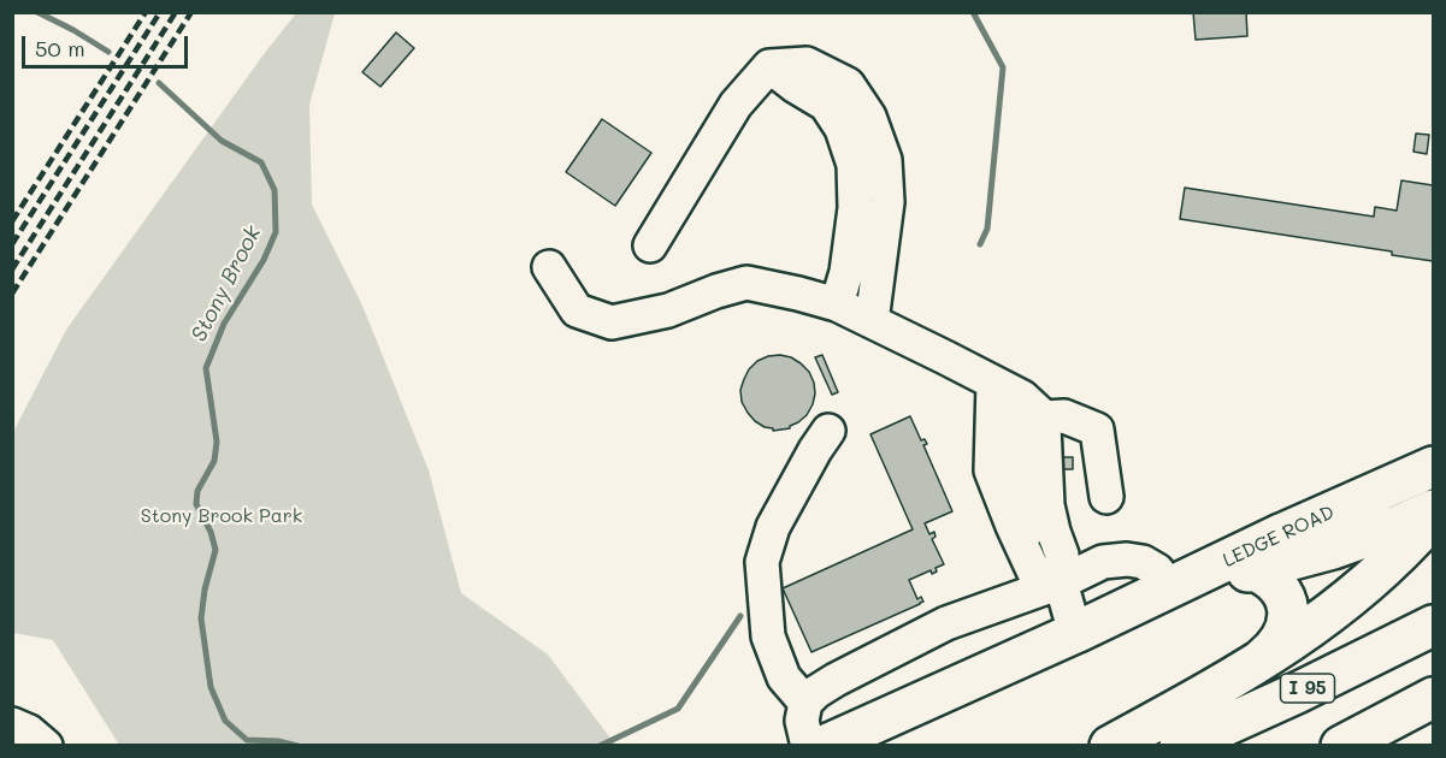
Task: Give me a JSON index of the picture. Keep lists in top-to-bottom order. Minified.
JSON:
{"streets":{"main road":["LEDGE ROAD","I 95"]},"water":["Stony Brook"],"parks":["Stony Brook Park"],"scale_bar":"50 m"}
